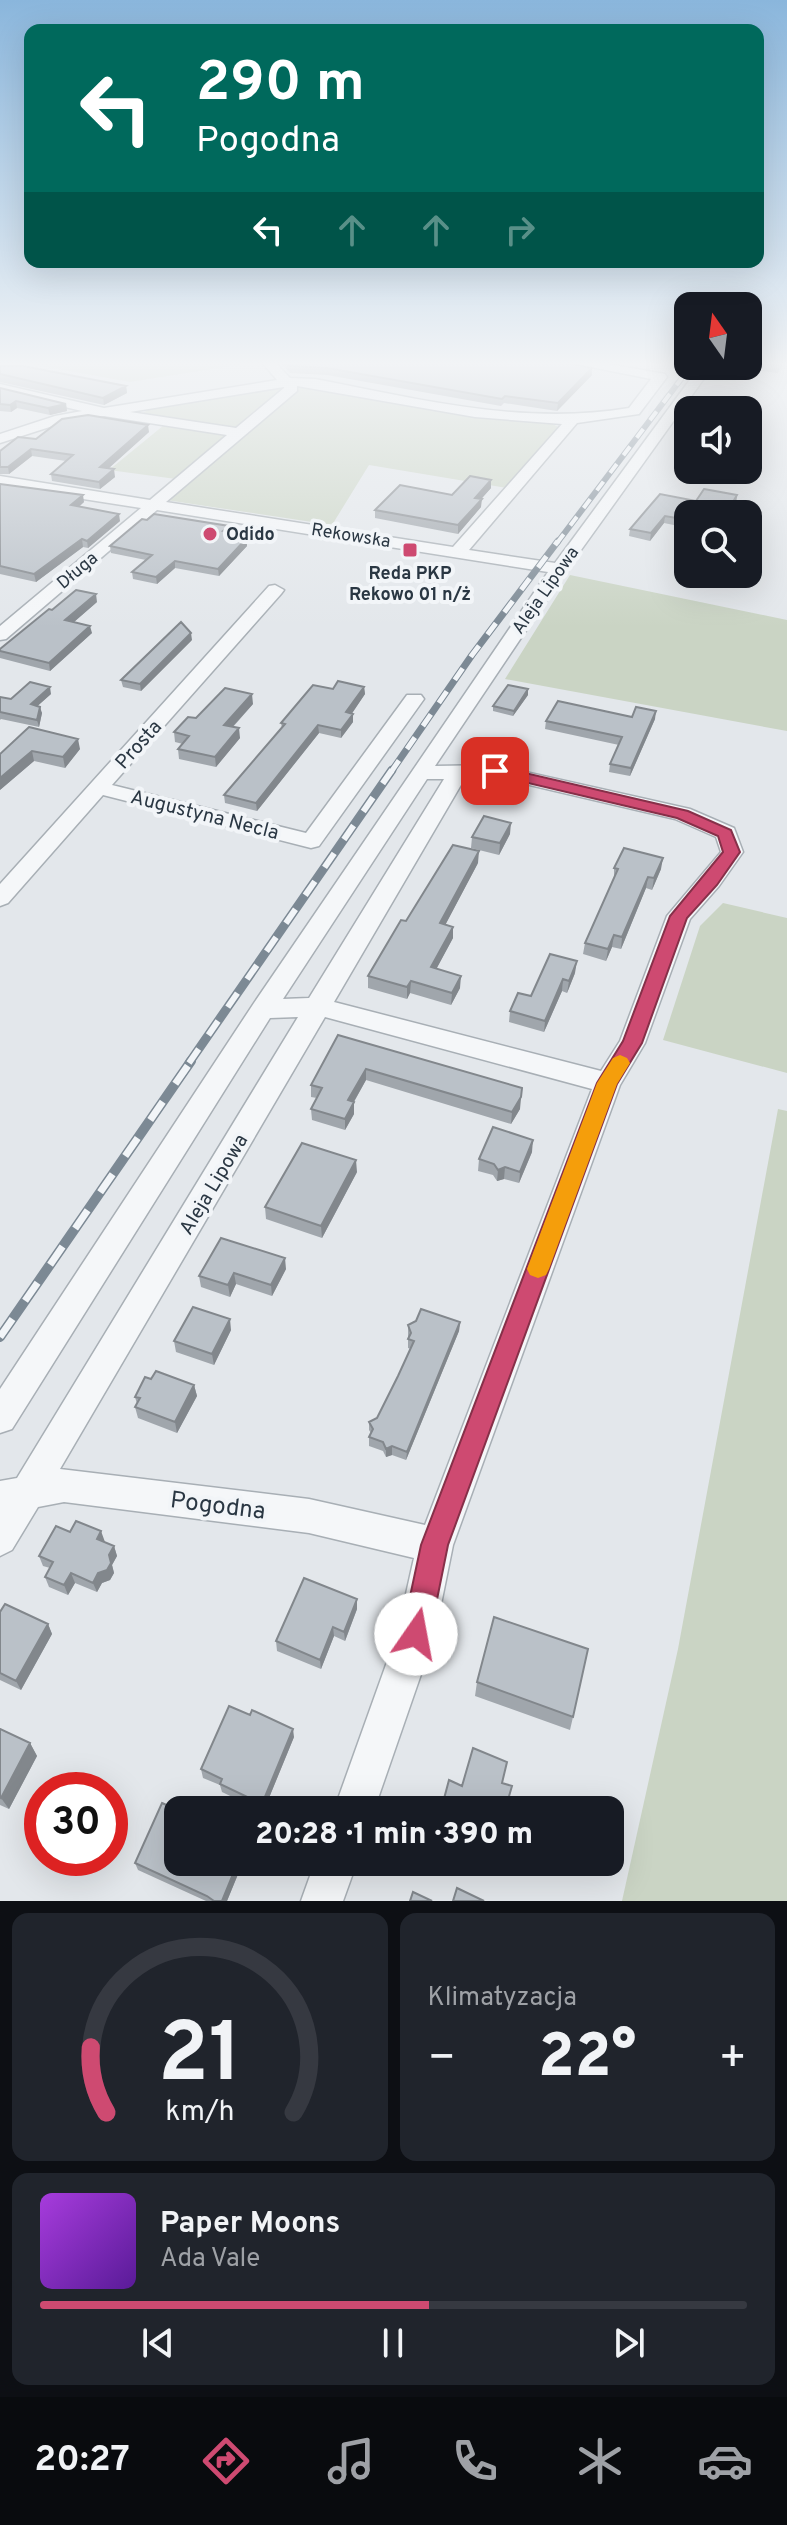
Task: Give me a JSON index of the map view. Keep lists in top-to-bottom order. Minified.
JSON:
{"streets":{"street":["Rekowska","Długa","Aleja Lipowa","Prosta","Augustyna Necla","Pogodna"]},"crossings":[["Rekowska","Długa"],["Rekowska","Aleja Lipowa"],["Aleja Lipowa","Pogodna"],["Prosta","Augustyna Necla"]],"places":{"other":["Odido"],"transit":["Reda PKP Rekowo 01 n/ż"]},"north":"top","page":{"turn":["290 m","Pogodna"],"limit":"30","trip":"20:28 · 1 min · 390 m","tile":"Klimatyzacja","heat":["−","22°","+"],"song":["Paper Moons","Ada Vale"],"tabs":"20:27","gauge":["21","km/h"]}}
